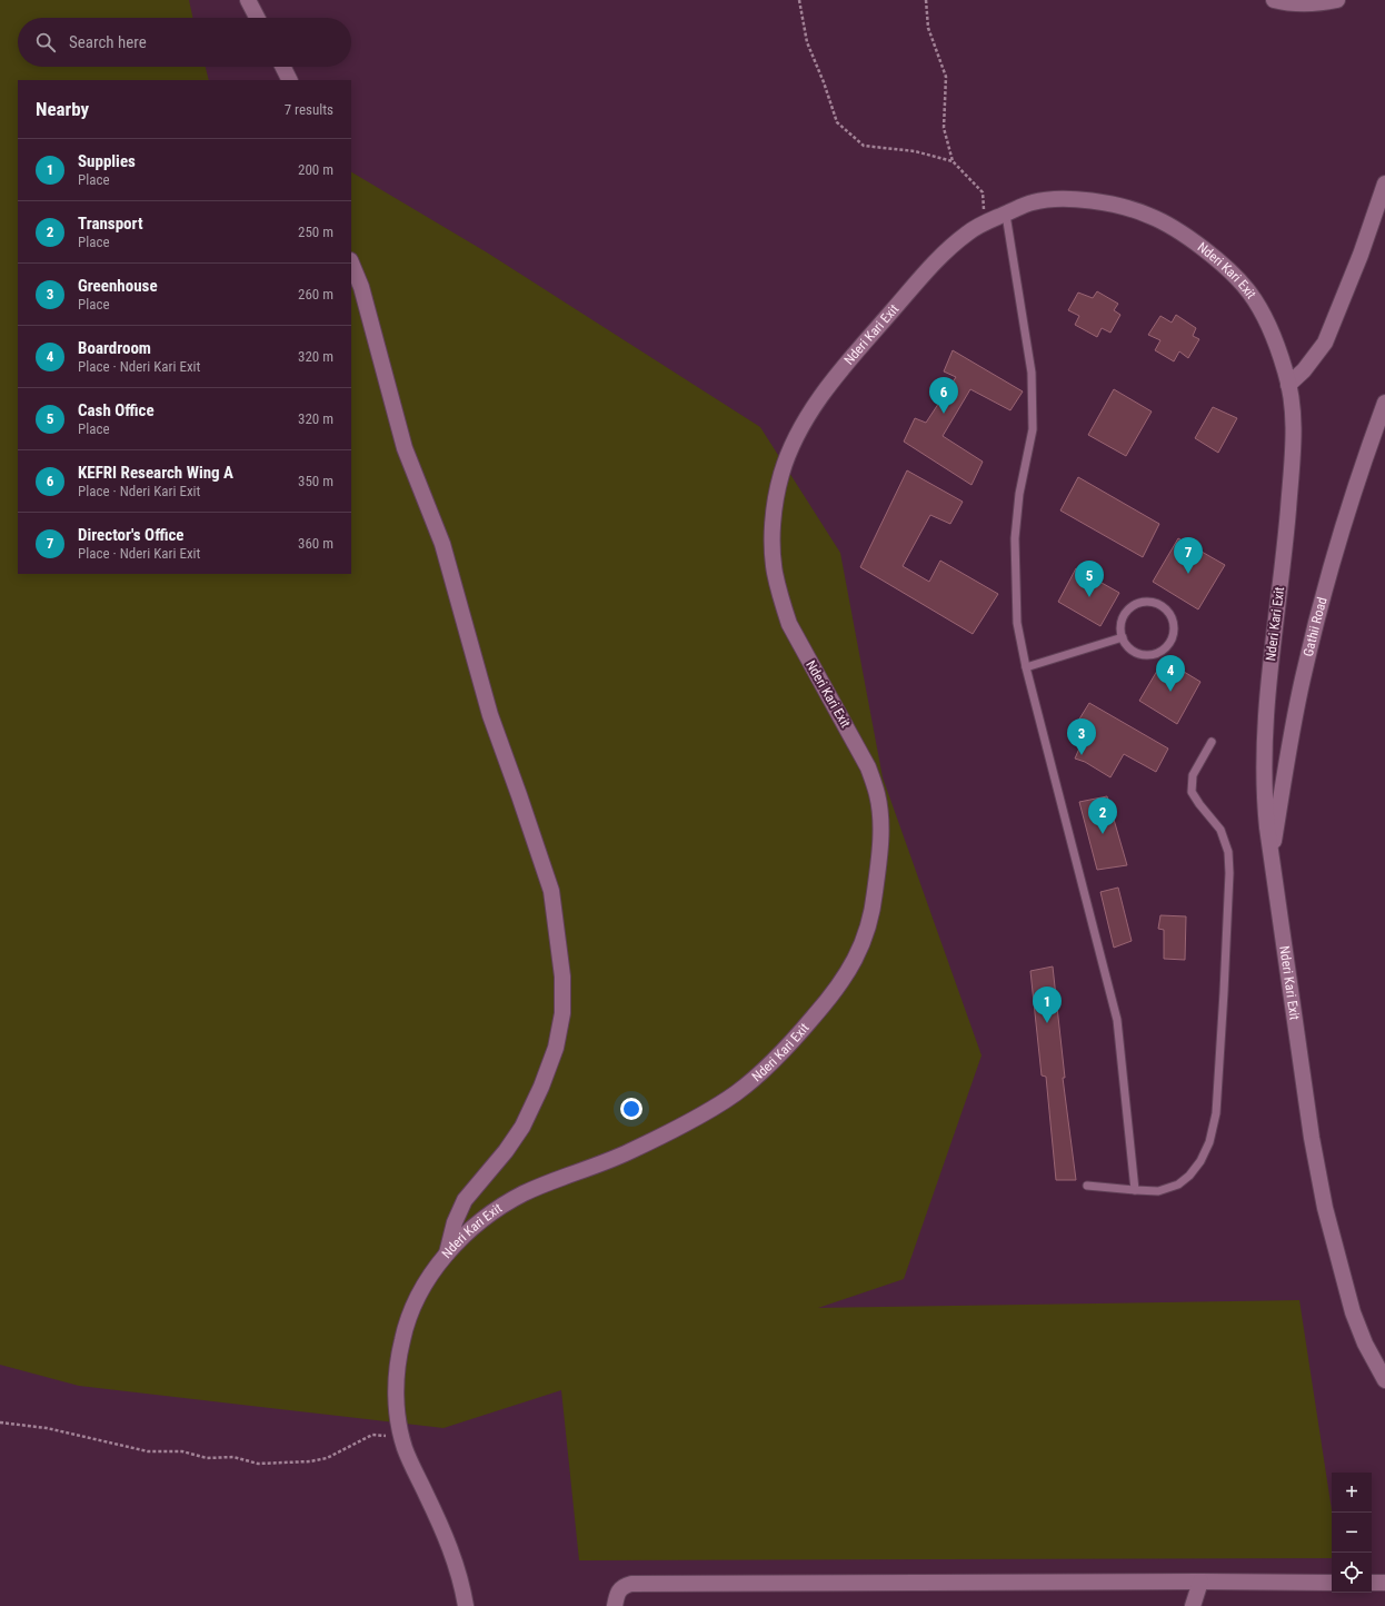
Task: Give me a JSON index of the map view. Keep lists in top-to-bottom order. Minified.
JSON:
{"streets":{"street":["Nderi Kari Exit","Gathii Road"]},"crossings":[["Nderi Kari Exit","Gathii Road"]],"page":{"search":"Search here","heading":["Nearby","7 results"],"list":[{"mark":"1","name":"Supplies","note":"Place","value":"200 m"},{"mark":"2","name":"Transport","note":"Place","value":"250 m"},{"mark":"3","name":"Greenhouse","note":"Place","value":"260 m"},{"mark":"4","name":"Boardroom","note":"Place · Nderi Kari Exit","value":"320 m"},{"mark":"5","name":"Cash Office","note":"Place","value":"320 m"},{"mark":"6","name":"KEFRI Research Wing A","note":"Place · Nderi Kari Exit","value":"350 m"},{"mark":"7","name":"Director's Office","note":"Place · Nderi Kari Exit","value":"360 m"}],"pins":["6","7","5","4","3","2","1"],"map_buttons":["+","−"]}}
